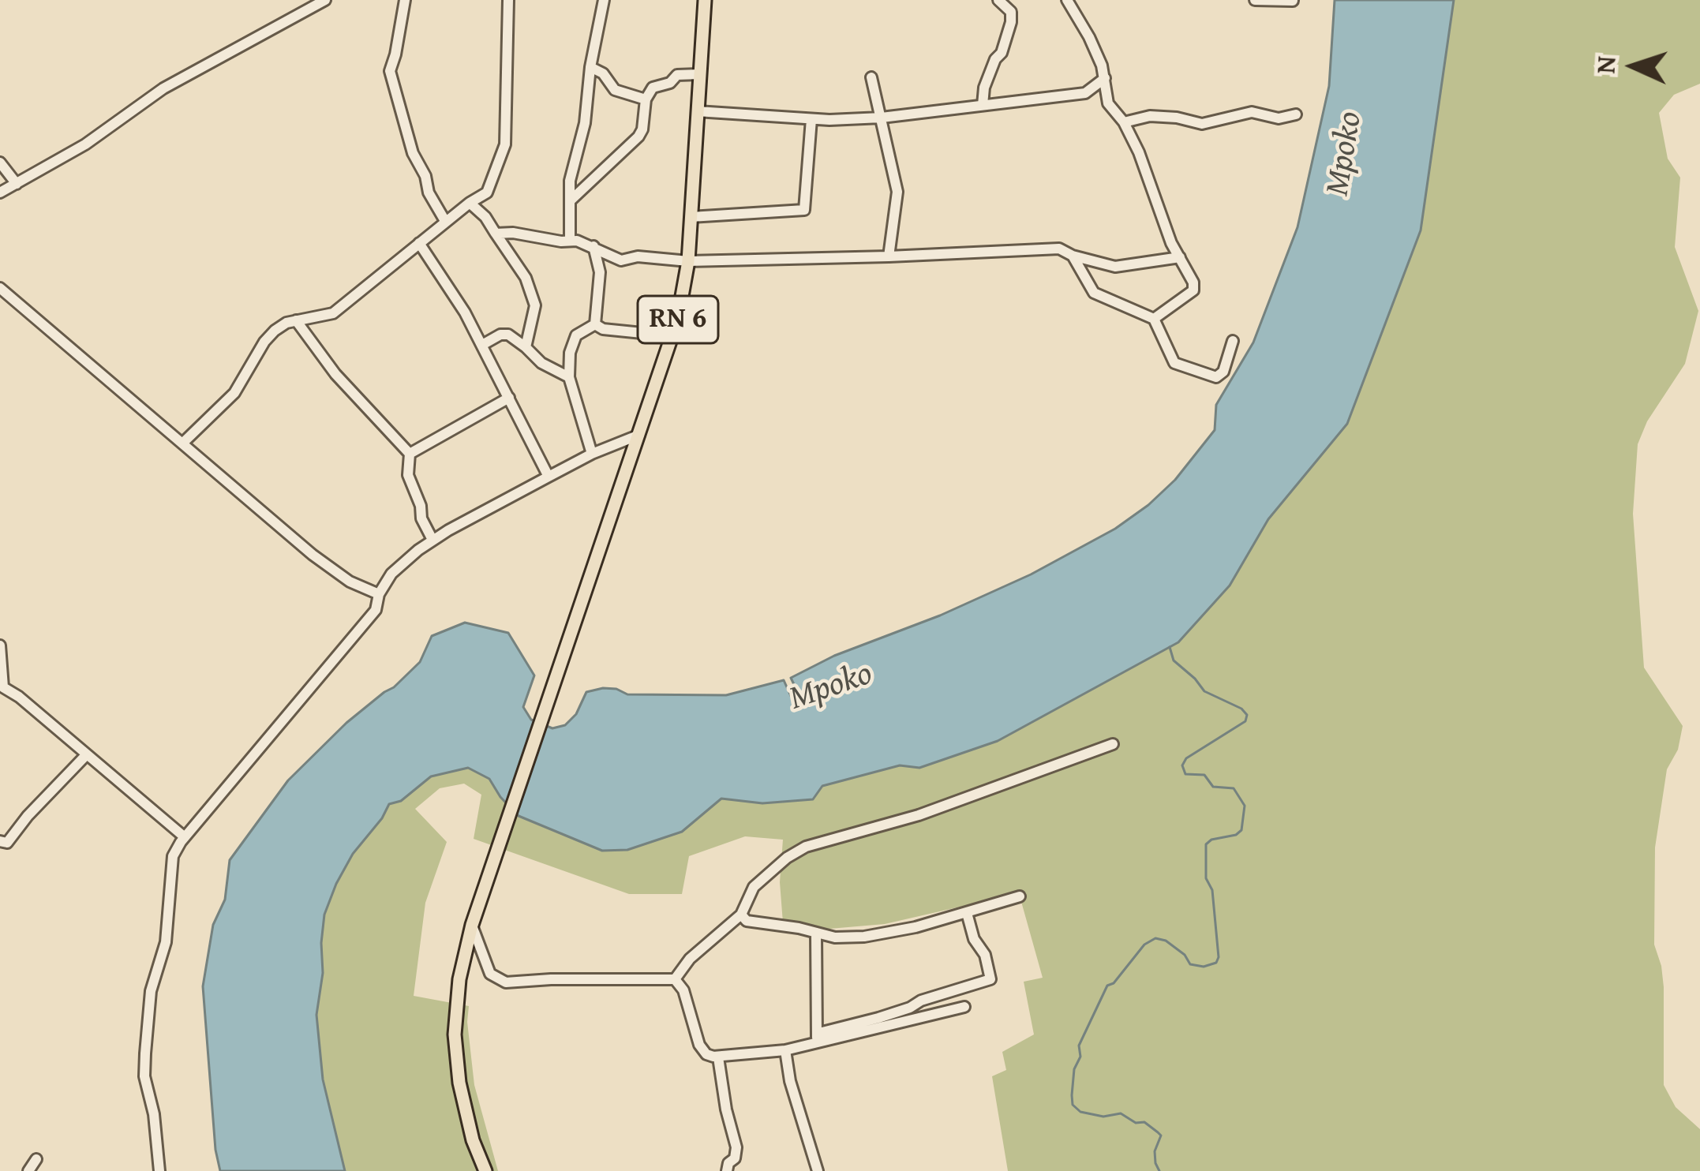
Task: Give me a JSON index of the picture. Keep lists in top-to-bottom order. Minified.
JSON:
{"streets":{"main road":["RN 6"]},"water":["Mpoko"],"north":"left"}
